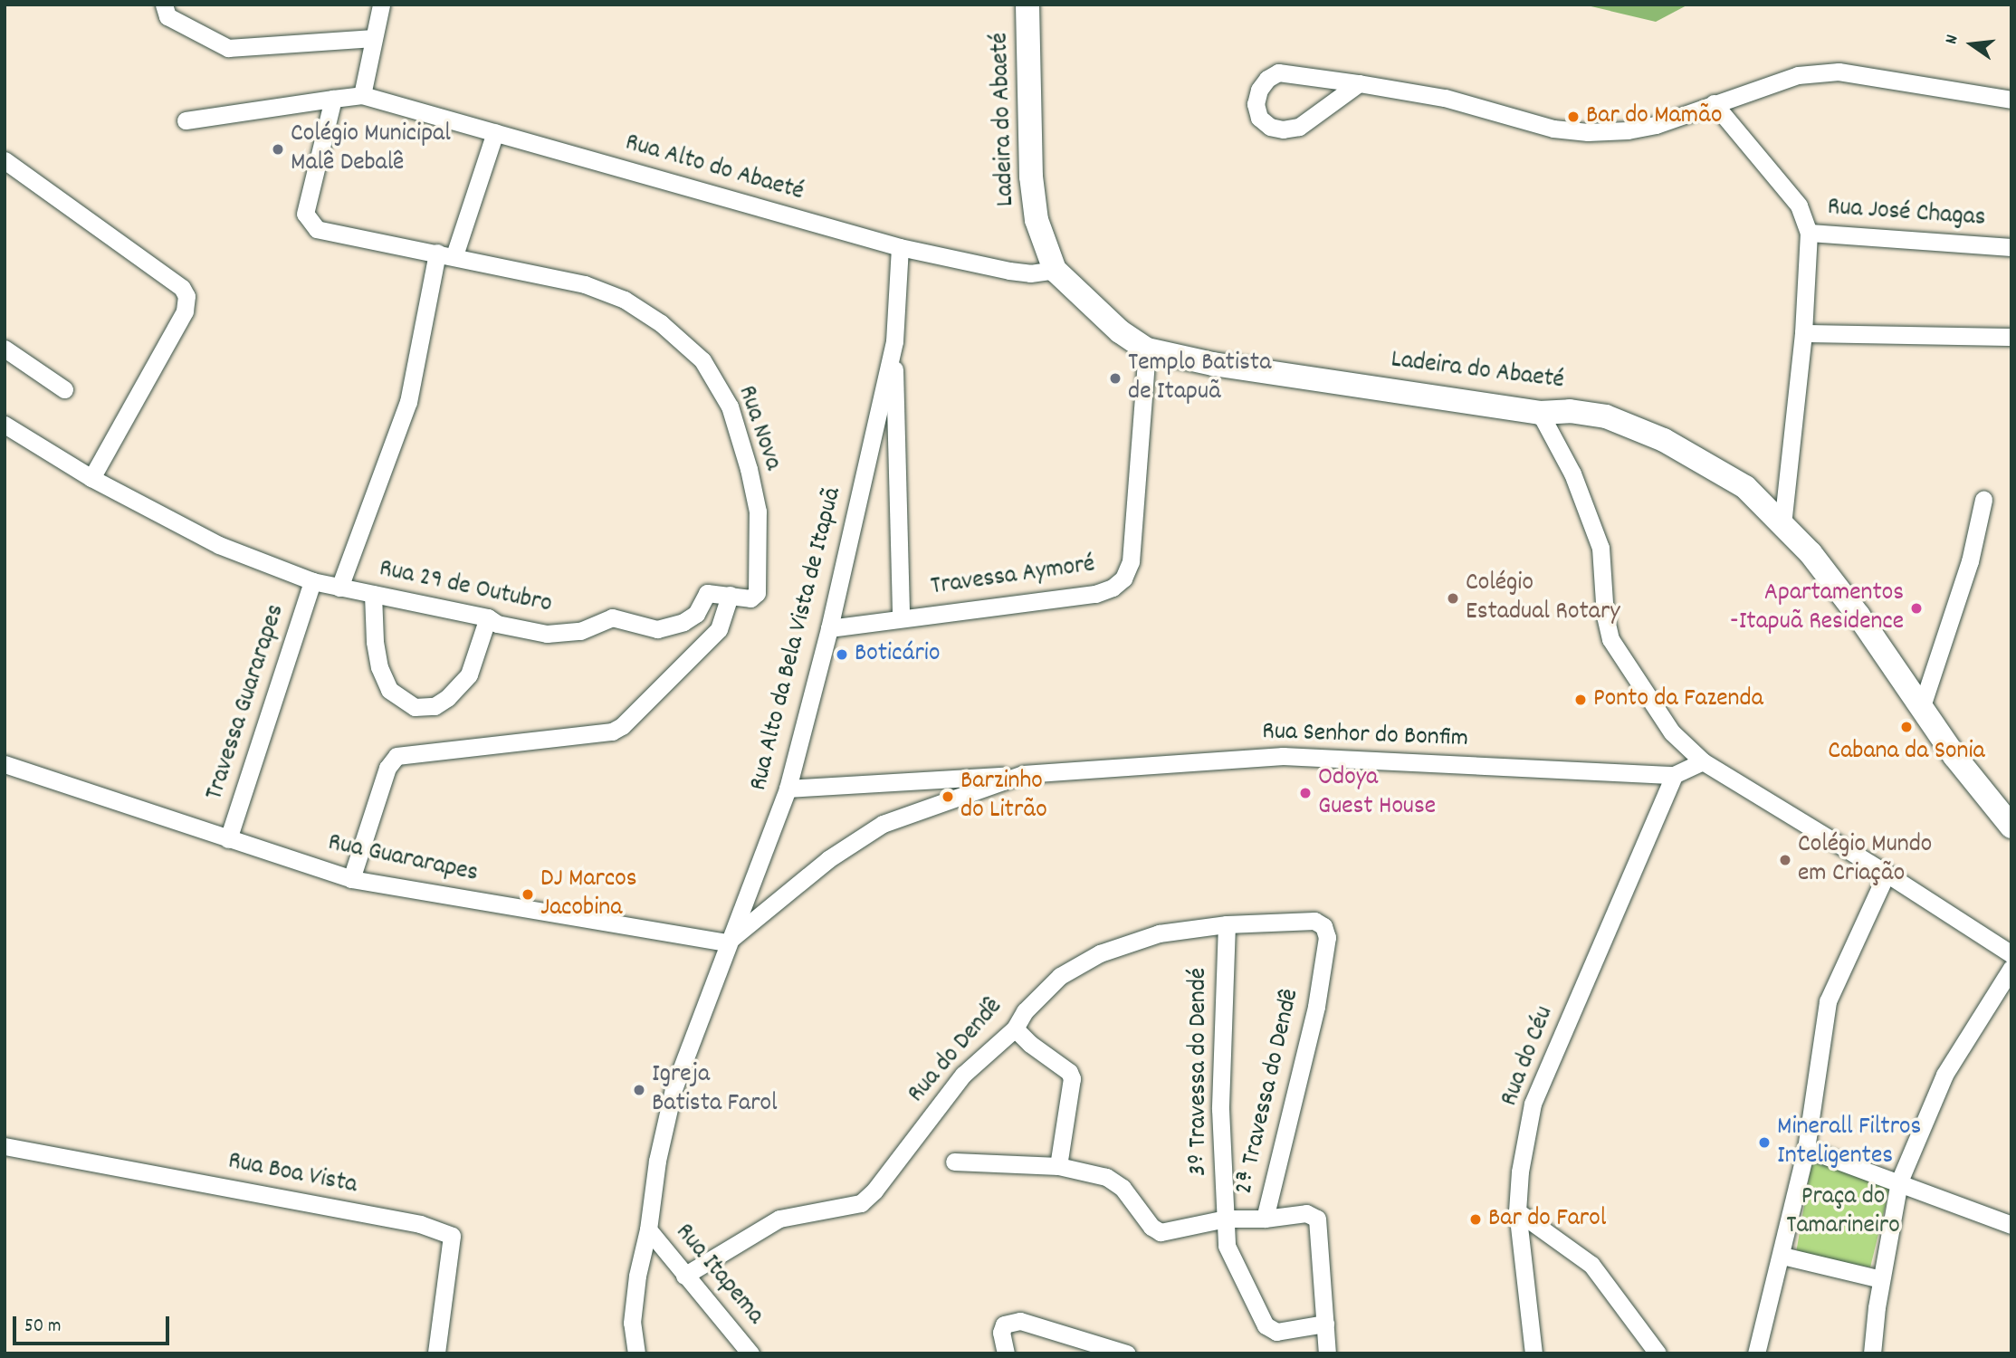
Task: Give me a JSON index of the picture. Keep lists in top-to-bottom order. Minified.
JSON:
{"streets":{"street":["Ladeira do Abaeté","Rua Alto do Abaeté","Rua José Chagas","Rua Nova","Travessa Aymoré","Rua 29 de Outubro","Rua Alto da Bela Vista de Itapuã","Travessa Guararapes","Rua Senhor do Bonfim","Rua Guararapes","Rua do Dendê","Rua do Céu","3º Travessa do Dendé","2ª Travessa do Dendê","Rua Boa Vista","Rua Itapema"]},"crossings":[["Ladeira do Abaeté","Rua Alto do Abaeté"],["Ladeira do Abaeté","Travessa Aymoré"],["Rua Alto do Abaeté","Rua Alto da Bela Vista de Itapuã"],["Rua Nova","Rua 29 de Outubro"],["Travessa Aymoré","Rua Alto da Bela Vista de Itapuã"],["Rua 29 de Outubro","Travessa Guararapes"],["Rua Alto da Bela Vista de Itapuã","Rua Senhor do Bonfim"],["Rua Alto da Bela Vista de Itapuã","Rua Guararapes"],["Rua Alto da Bela Vista de Itapuã","Rua Itapema"],["Travessa Guararapes","Rua Guararapes"],["Rua Senhor do Bonfim","Rua Guararapes"],["Rua Senhor do Bonfim","Rua do Céu"],["Rua do Dendê","3º Travessa do Dendé"],["Rua do Dendê","2ª Travessa do Dendê"],["Rua do Dendê","Rua Itapema"],["3º Travessa do Dendé","2ª Travessa do Dendê"]],"parks":["Praça do Tamarineiro"],"places":["Bar do Mamão","Colégio Municipal Malê Debalê","Templo Batista de Itapuã","Colégio Estadual Rotary","Apartamentos -Itapuã Residence","Boticário","Ponto da Fazenda","Cabana da Sonia","Odoya Guest House","Barzinho do Litrão","Colégio Mundo em Criação","DJ Marcos Jacobina","Igreja Batista Farol","Minerall Filtros Inteligentes","Bar do Farol"],"scale_bar":"50 m","north":"left"}
